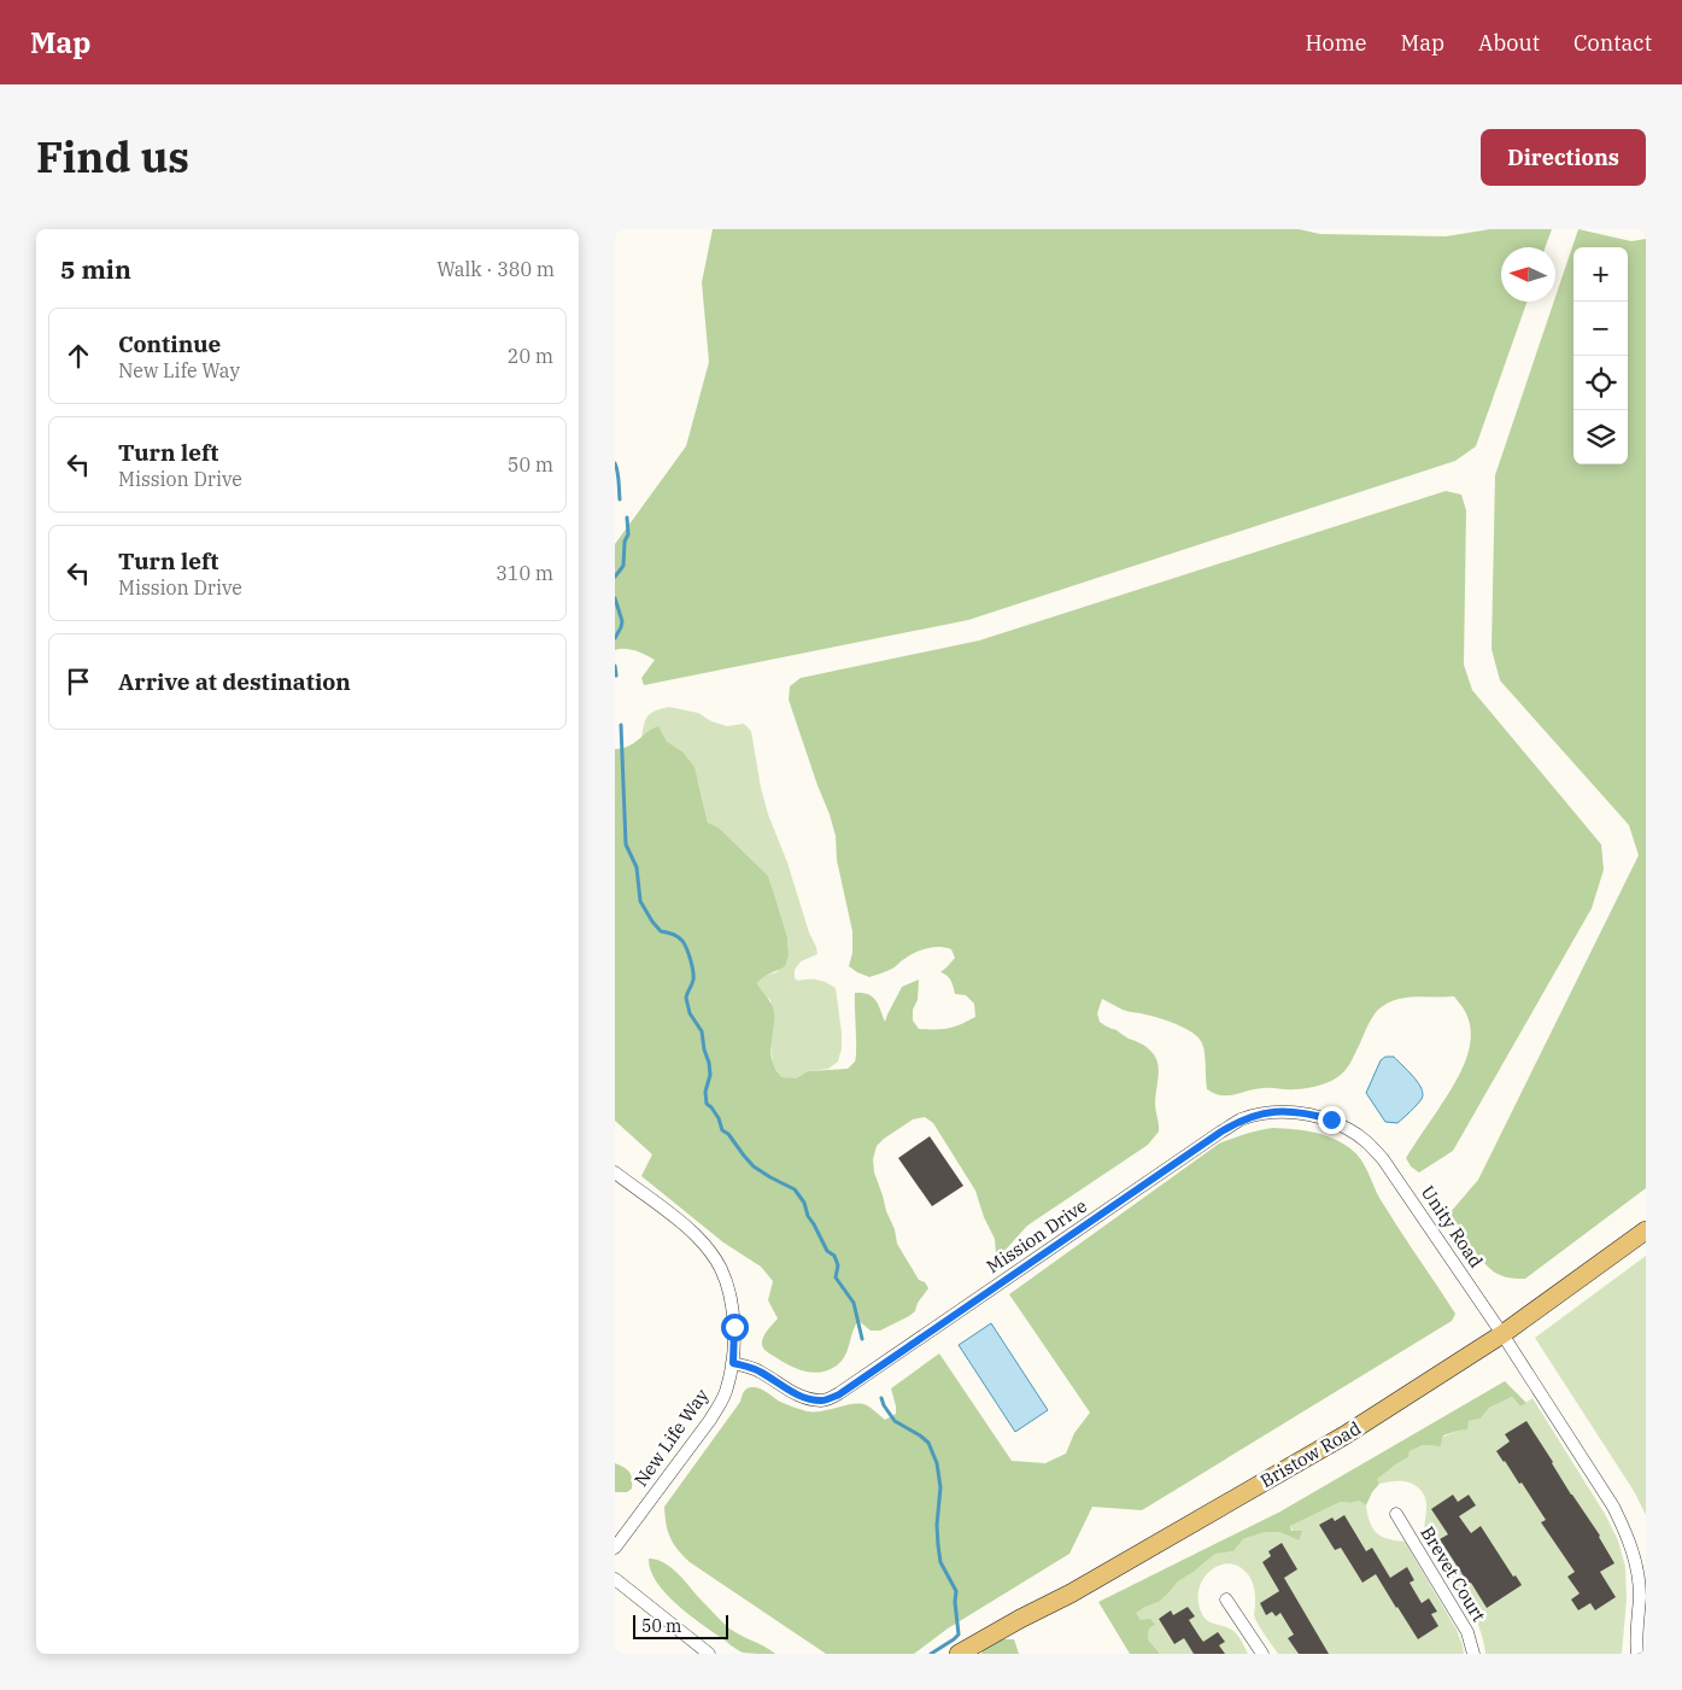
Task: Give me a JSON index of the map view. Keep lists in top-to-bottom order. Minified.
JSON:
{"streets":{"main road":["Bristow Road"],"street":["Unity Road","Mission Drive","New Life Way","Brevet Court"]},"crossings":[["Unity Road","Mission Drive"],["Unity Road","Bristow Road"],["Mission Drive","New Life Way"]],"scale_bar":"50 m","north":"left","page":{"header":"Map","nav":["Home","Map","About","Contact"],"title":"Find us","buttons":"Directions","heading":["5 min","Walk · 380 m"],"map_buttons":["+","−"],"list":[["Continue","New Life Way","20 m"],["Turn left","Mission Drive","50 m"],["Turn left","Mission Drive","310 m"],"Arrive at destination"],"scale":"50 m"}}
